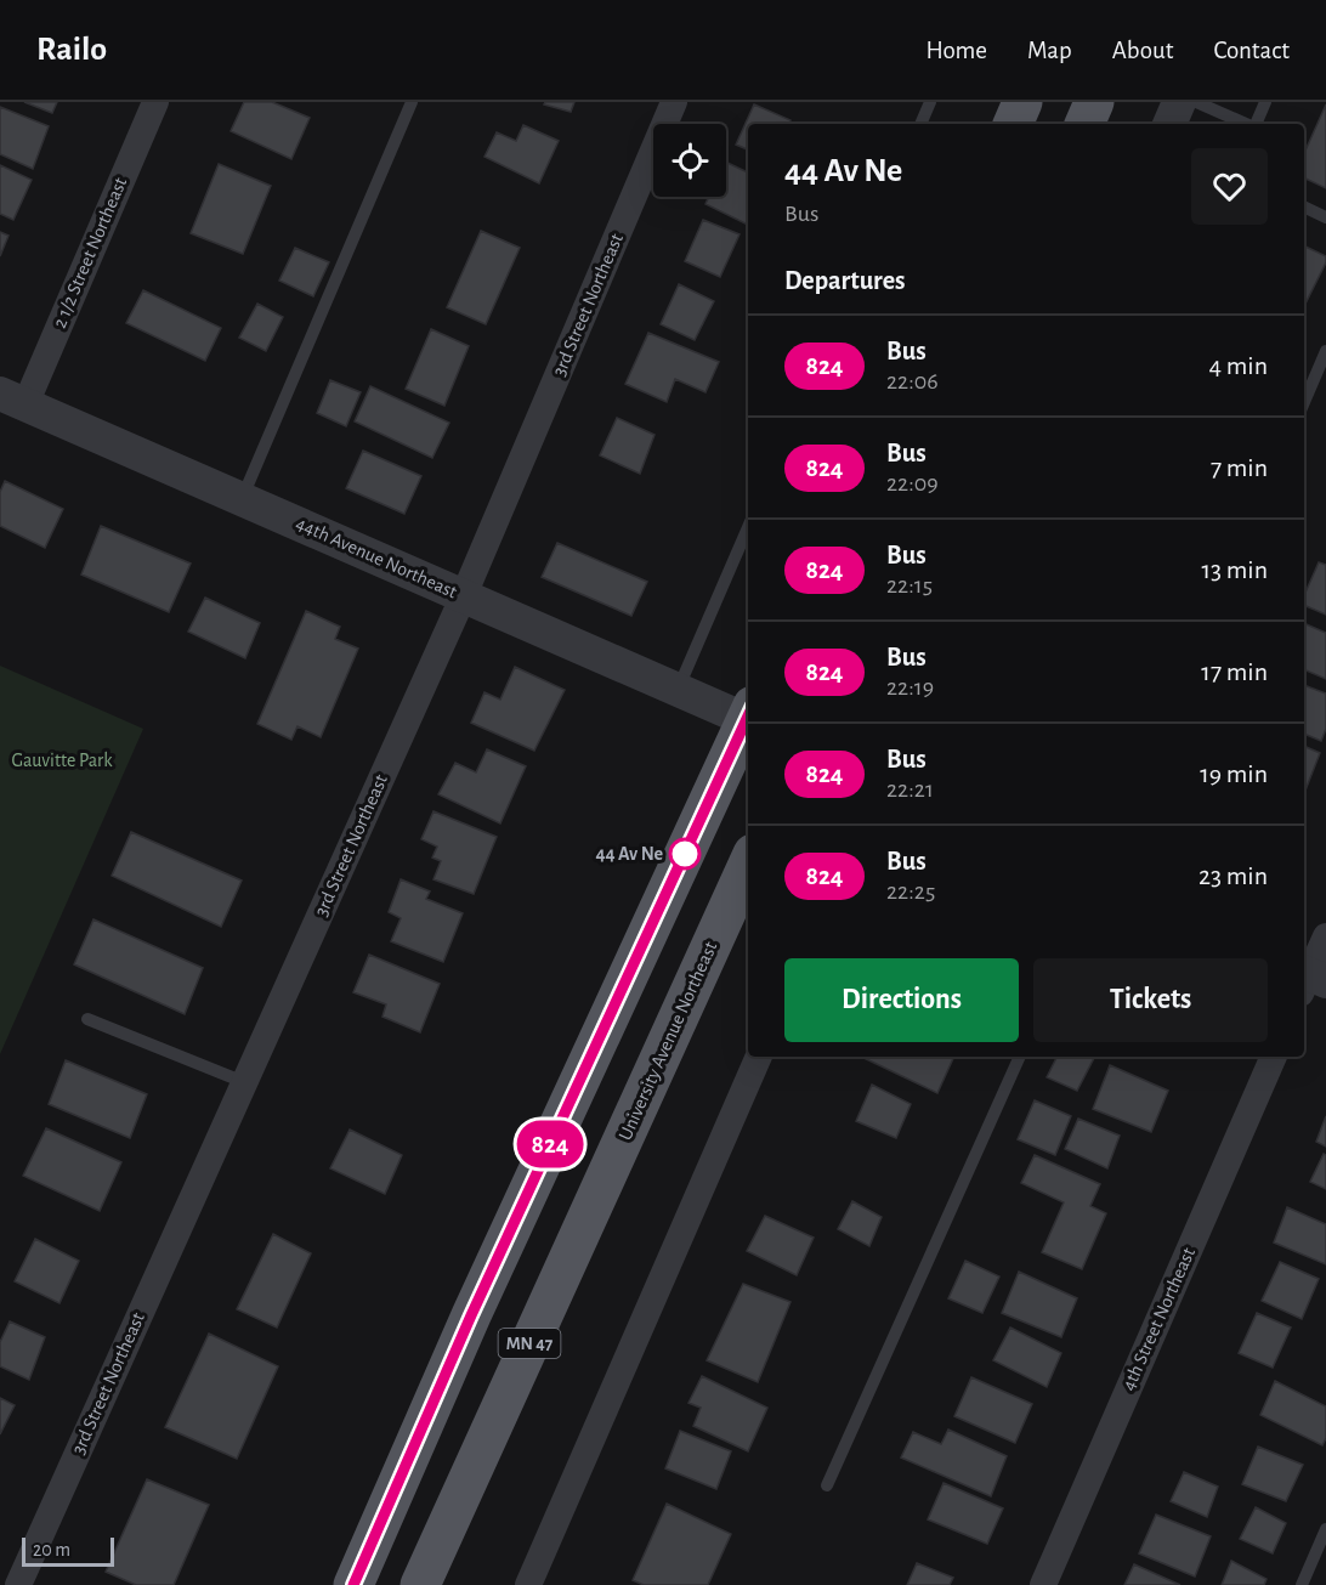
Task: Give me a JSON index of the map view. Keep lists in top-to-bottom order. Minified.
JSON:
{"streets":{"main road":["University Avenue Northeast","MN 47"],"street":["2 1/2 Street Northeast","3rd Street Northeast","44th Avenue Northeast","4th Street Northeast"]},"crossings":[["2 1/2 Street Northeast","44th Avenue Northeast"],["3rd Street Northeast","44th Avenue Northeast"]],"parks":["Gauvitte Park"],"places":["44 Av Ne"],"lines":["bus line 824"],"scale_bar":"20 m","page":{"header":"Railo","nav":["Home","Map","About","Contact"],"on_map":"824","heading":[["44 Av Ne","Bus"],"Departures"],"list":[{"mark":"824","name":"Bus","note":"22:06","value":"4 min"},{"mark":"824","name":"Bus","note":"22:09","value":"7 min"},{"mark":"824","name":"Bus","note":"22:15","value":"13 min"},{"mark":"824","name":"Bus","note":"22:19","value":"17 min"},{"mark":"824","name":"Bus","note":"22:21","value":"19 min"},{"mark":"824","name":"Bus","note":"22:25","value":"23 min"}],"buttons":["Directions","Tickets"],"scale":"20 m"}}
